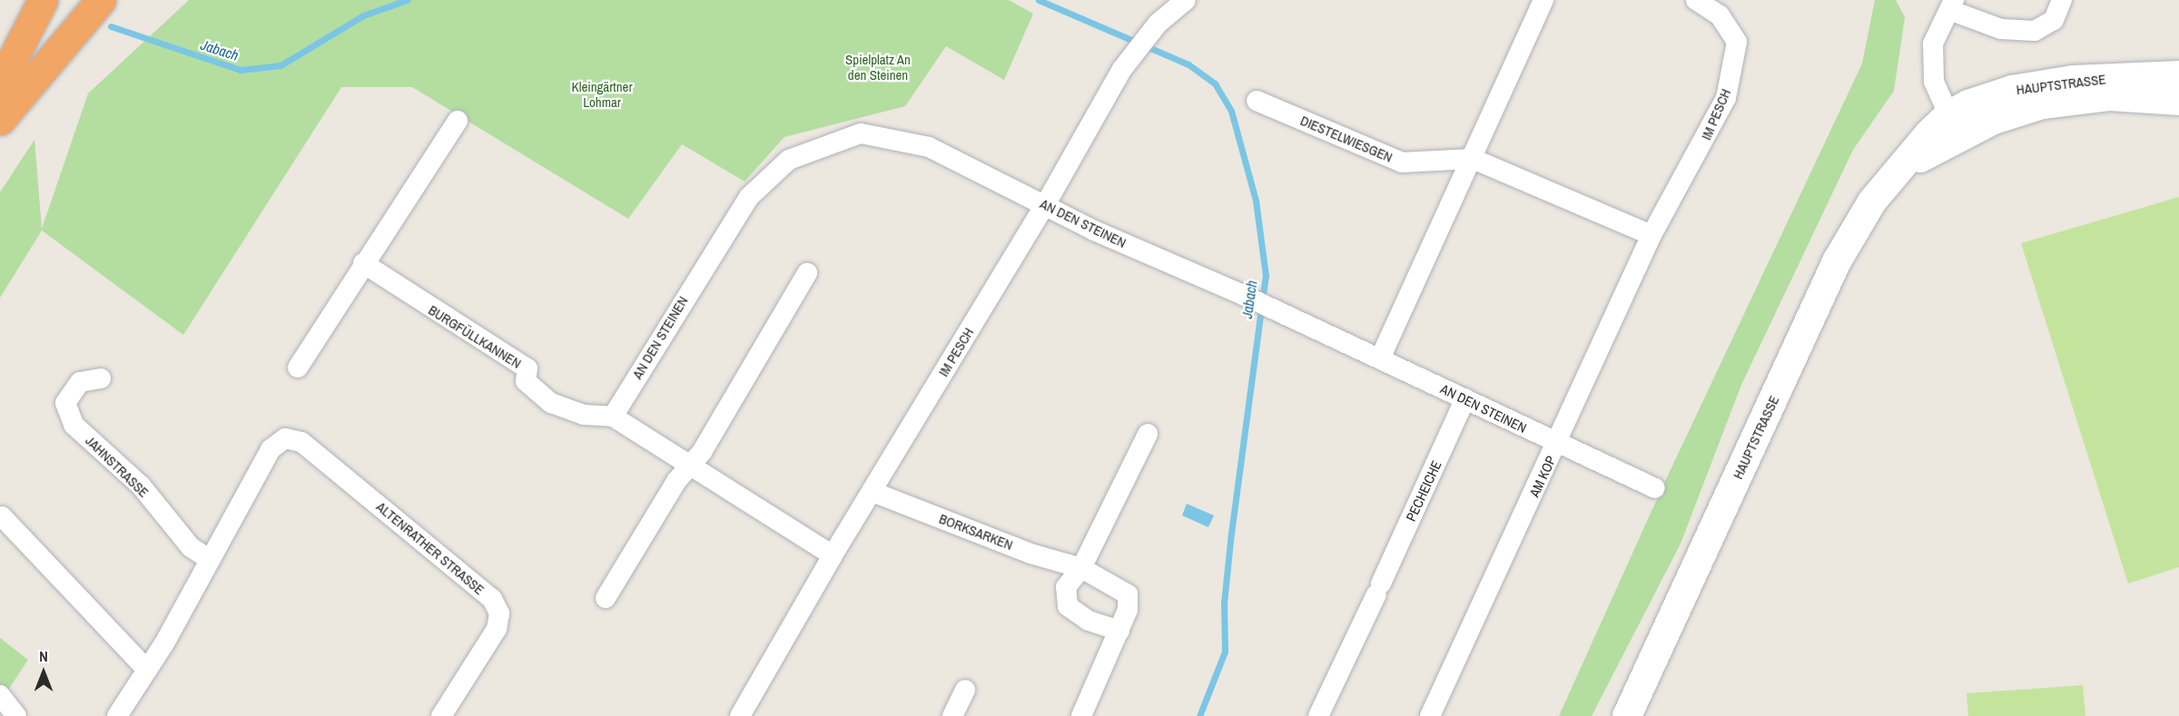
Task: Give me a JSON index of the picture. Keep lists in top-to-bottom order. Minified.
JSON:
{"streets":{"main road":["HAUPTSTRASSE"],"street":["IM PESCH","DIESTELWIESGEN","AN DEN STEINEN","BURGFÜLLKANNEN","JAHNSTRASSE","AM KOP","PECHEICHE","BORKSARKEN","ALTENRATHER STRASSE"]},"crossings":[["IM PESCH","DIESTELWIESGEN"],["IM PESCH","AN DEN STEINEN"],["IM PESCH","BURGFÜLLKANNEN"],["IM PESCH","AM KOP"],["IM PESCH","BORKSARKEN"],["DIESTELWIESGEN","AM KOP"],["AN DEN STEINEN","BURGFÜLLKANNEN"],["AN DEN STEINEN","AM KOP"],["AN DEN STEINEN","PECHEICHE"],["JAHNSTRASSE","ALTENRATHER STRASSE"]],"water":["Jabach"],"parks":["Spielplatz An den Steinen","Kleingärtner Lohmar"],"north":"top"}
